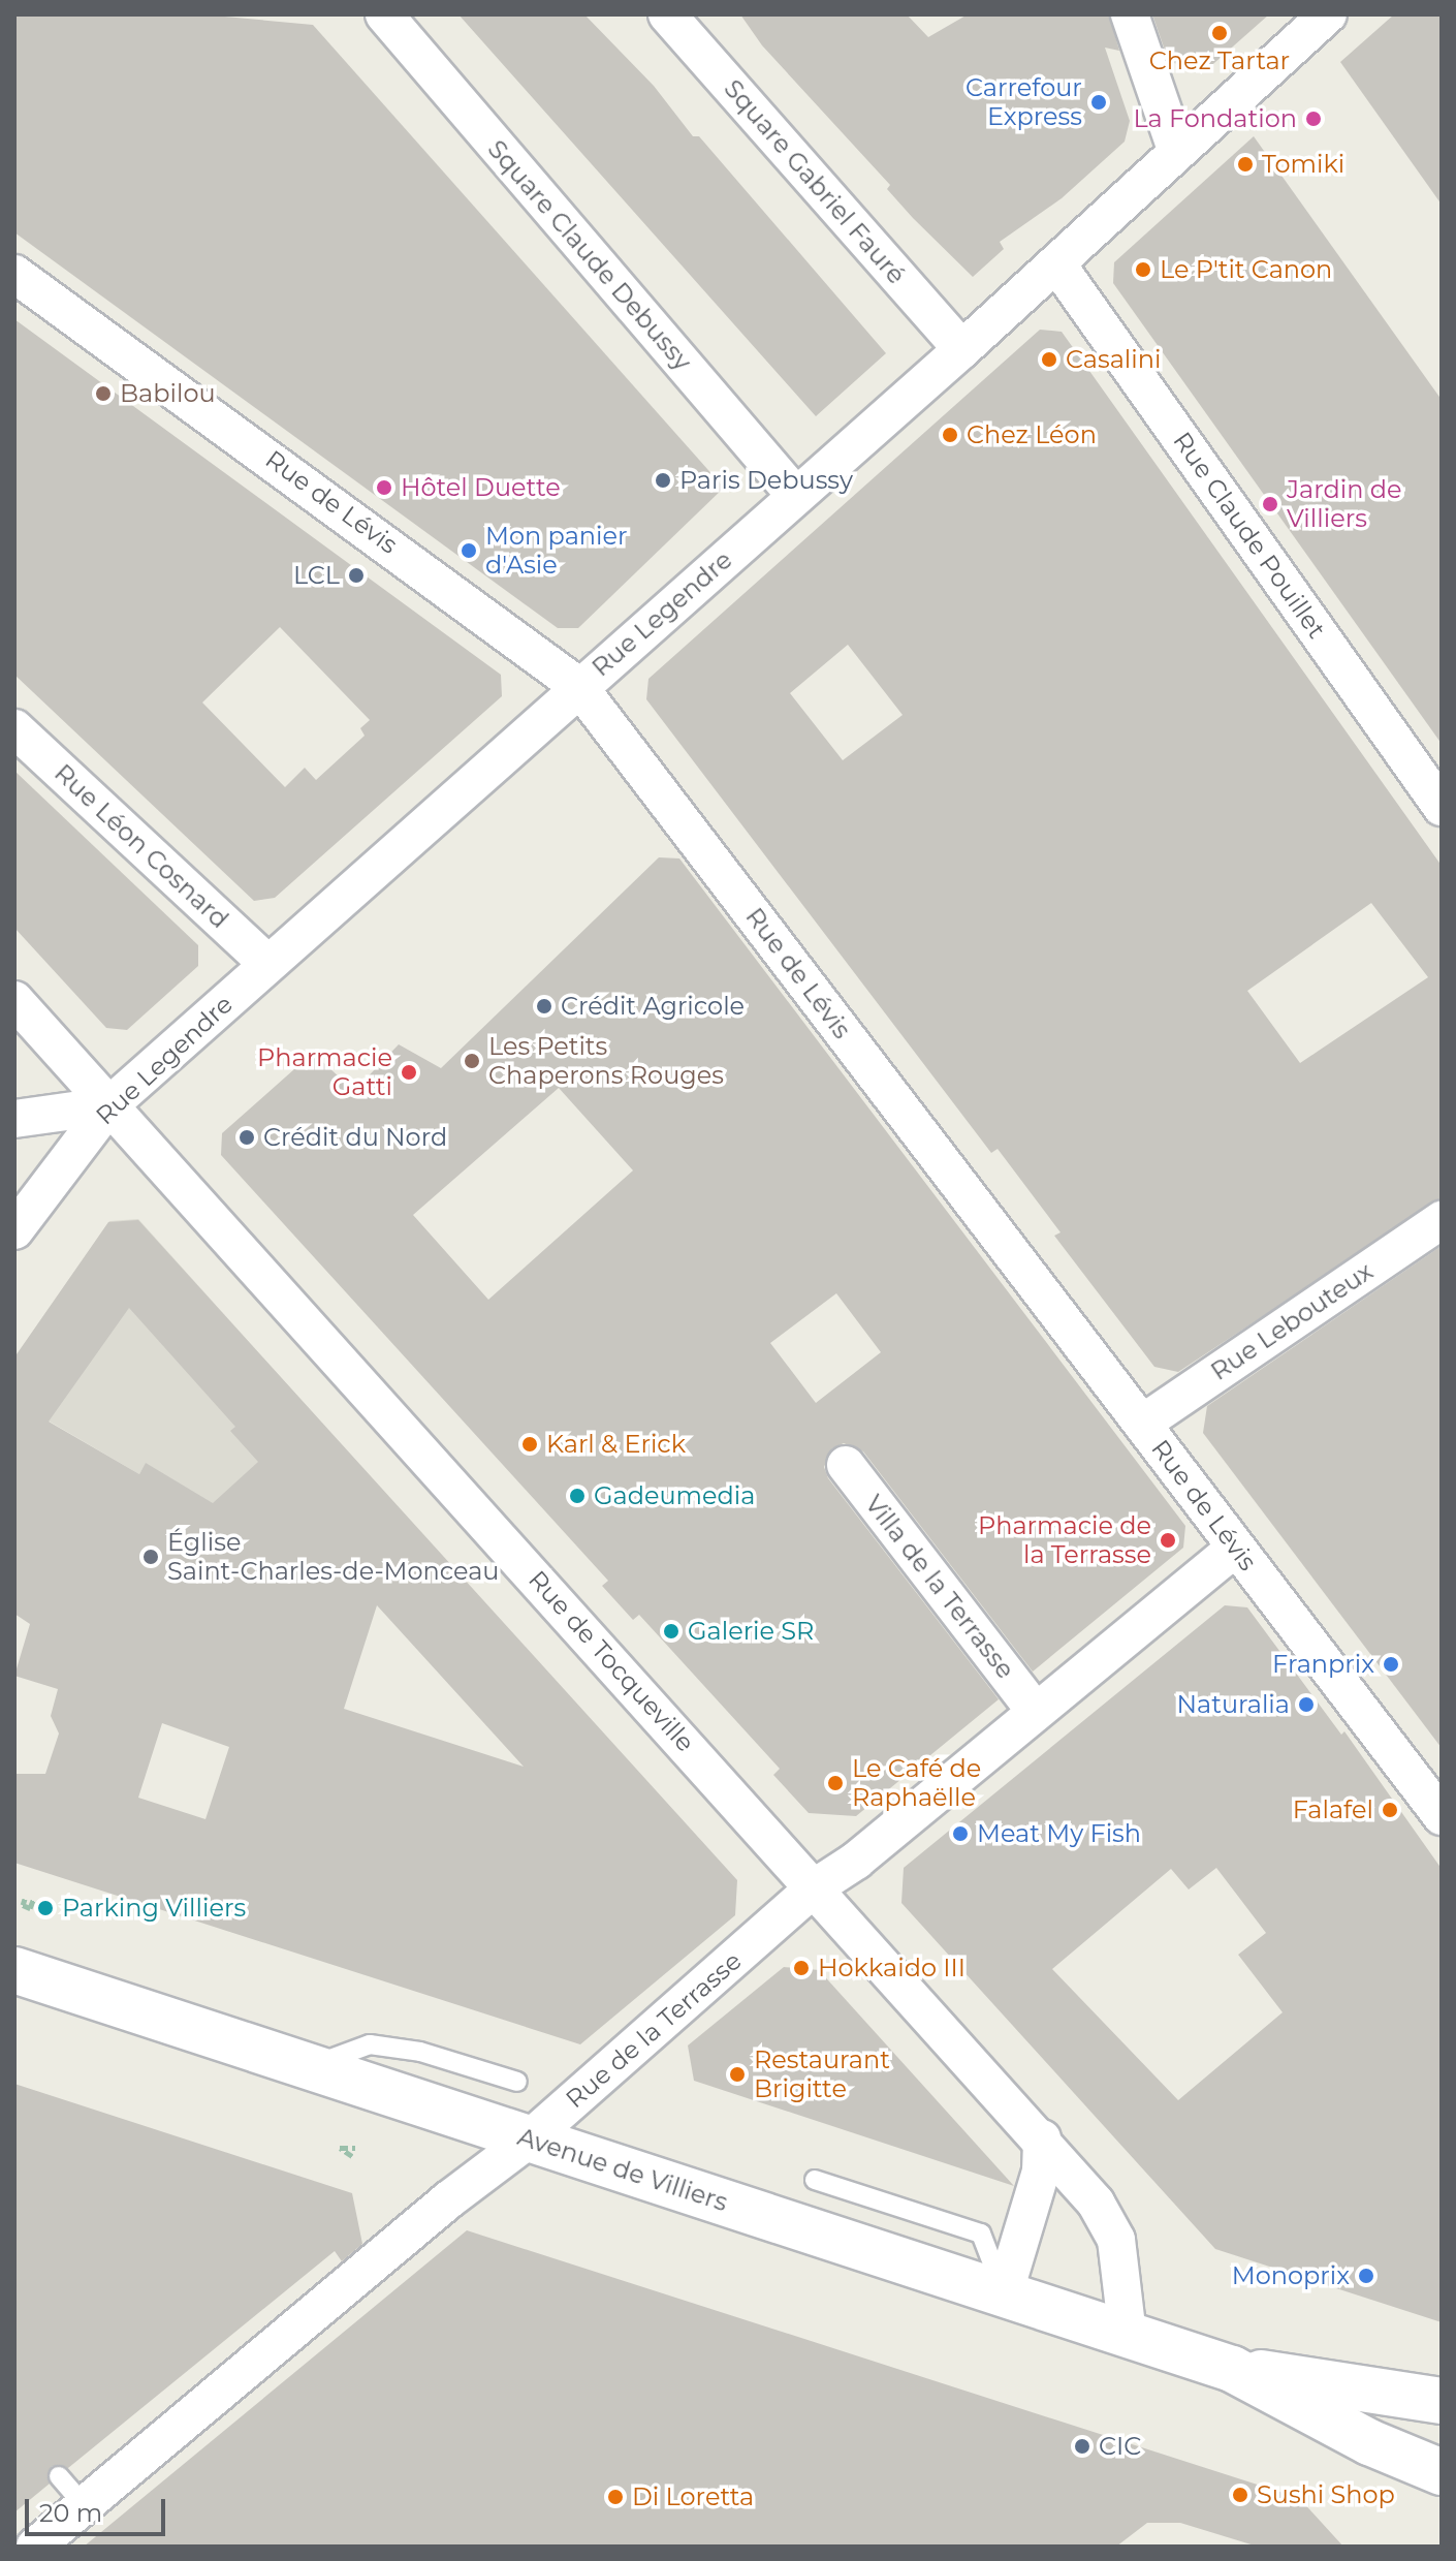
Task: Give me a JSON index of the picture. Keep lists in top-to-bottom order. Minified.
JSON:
{"streets":{"main road":["Avenue de Villiers"],"street":["Square Gabriel Fauré","Square Claude Debussy","Rue de Lévis","Rue Claude Pouillet","Rue Legendre","Rue Léon Cosnard","Rue Lebouteux","Villa de la Terrasse","Rue de Tocqueville","Rue de la Terrasse"]},"crossings":[["Square Gabriel Fauré","Rue Legendre"],["Square Claude Debussy","Rue Legendre"],["Rue de Lévis","Rue Legendre"],["Rue de Lévis","Rue Lebouteux"],["Rue de Lévis","Rue de la Terrasse"],["Rue Claude Pouillet","Rue Legendre"],["Rue Legendre","Rue Léon Cosnard"],["Rue Legendre","Rue de Tocqueville"],["Villa de la Terrasse","Rue de la Terrasse"],["Rue de Tocqueville","Rue de la Terrasse"],["Rue de Tocqueville","Avenue de Villiers"],["Rue de la Terrasse","Avenue de Villiers"]],"places":["Chez Tartar","Carrefour Express","La Fondation","Tomiki","Le P'tit Canon","Casalini","Babilou","Chez Léon","Paris Debussy","Hôtel Duette","Jardin de Villiers","Mon panier d'Asie","LCL","Crédit Agricole","Les Petits Chaperons Rouges","Pharmacie Gatti","Crédit du Nord","Karl & Erick","Gadeumedia","Pharmacie de la Terrasse","Église Saint-Charles-de-Monceau","Galerie SR","Franprix","Naturalia","Le Café de Raphaëlle","Falafel","Meat My Fish","Parking Villiers","Hokkaido III","Restaurant Brigitte","Monoprix","CIC","Sushi Shop","Di Loretta"],"scale_bar":"20 m"}
